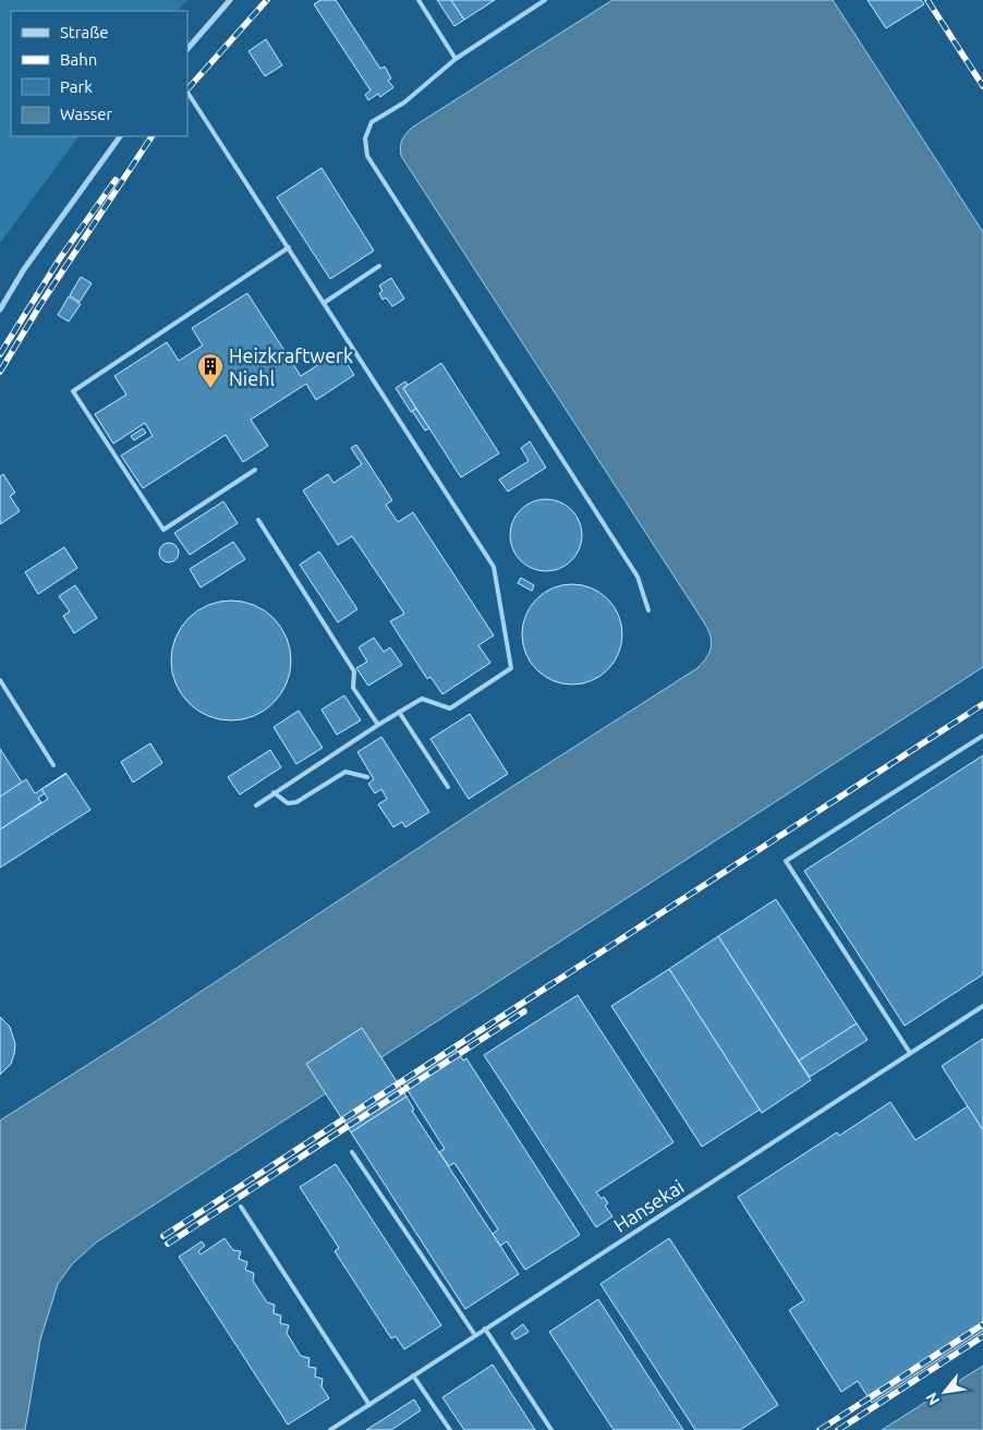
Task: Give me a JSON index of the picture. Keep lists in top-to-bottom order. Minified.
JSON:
{"streets":{"lane":["Hansekai"]},"places":{"building":["Heizkraftwerk Niehl"]},"legend":["Straße","Bahn","Park","Wasser"],"north":"bottom left"}
